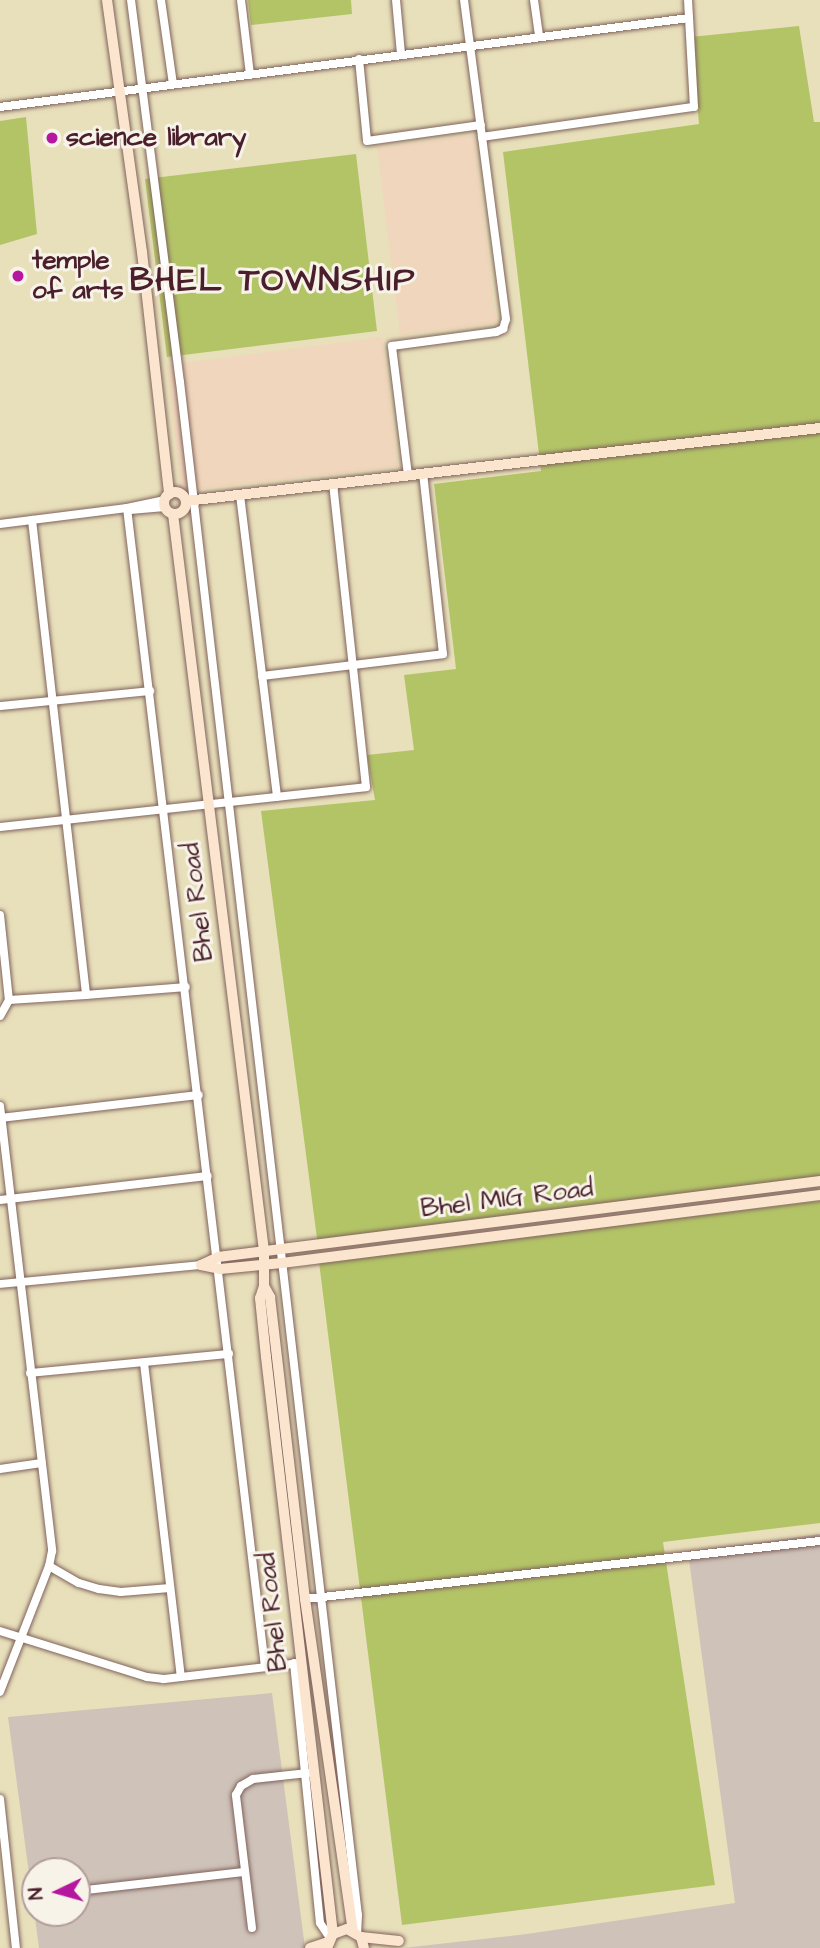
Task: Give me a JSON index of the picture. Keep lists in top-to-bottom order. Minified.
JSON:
{"streets":{"street":["Bhel Road","Bhel MIG Road"]},"crossings":[["Bhel Road","Bhel MIG Road"]],"districts":["BHEL TOWNSHIP"],"places":["science library","temple of arts"],"north":"left"}
